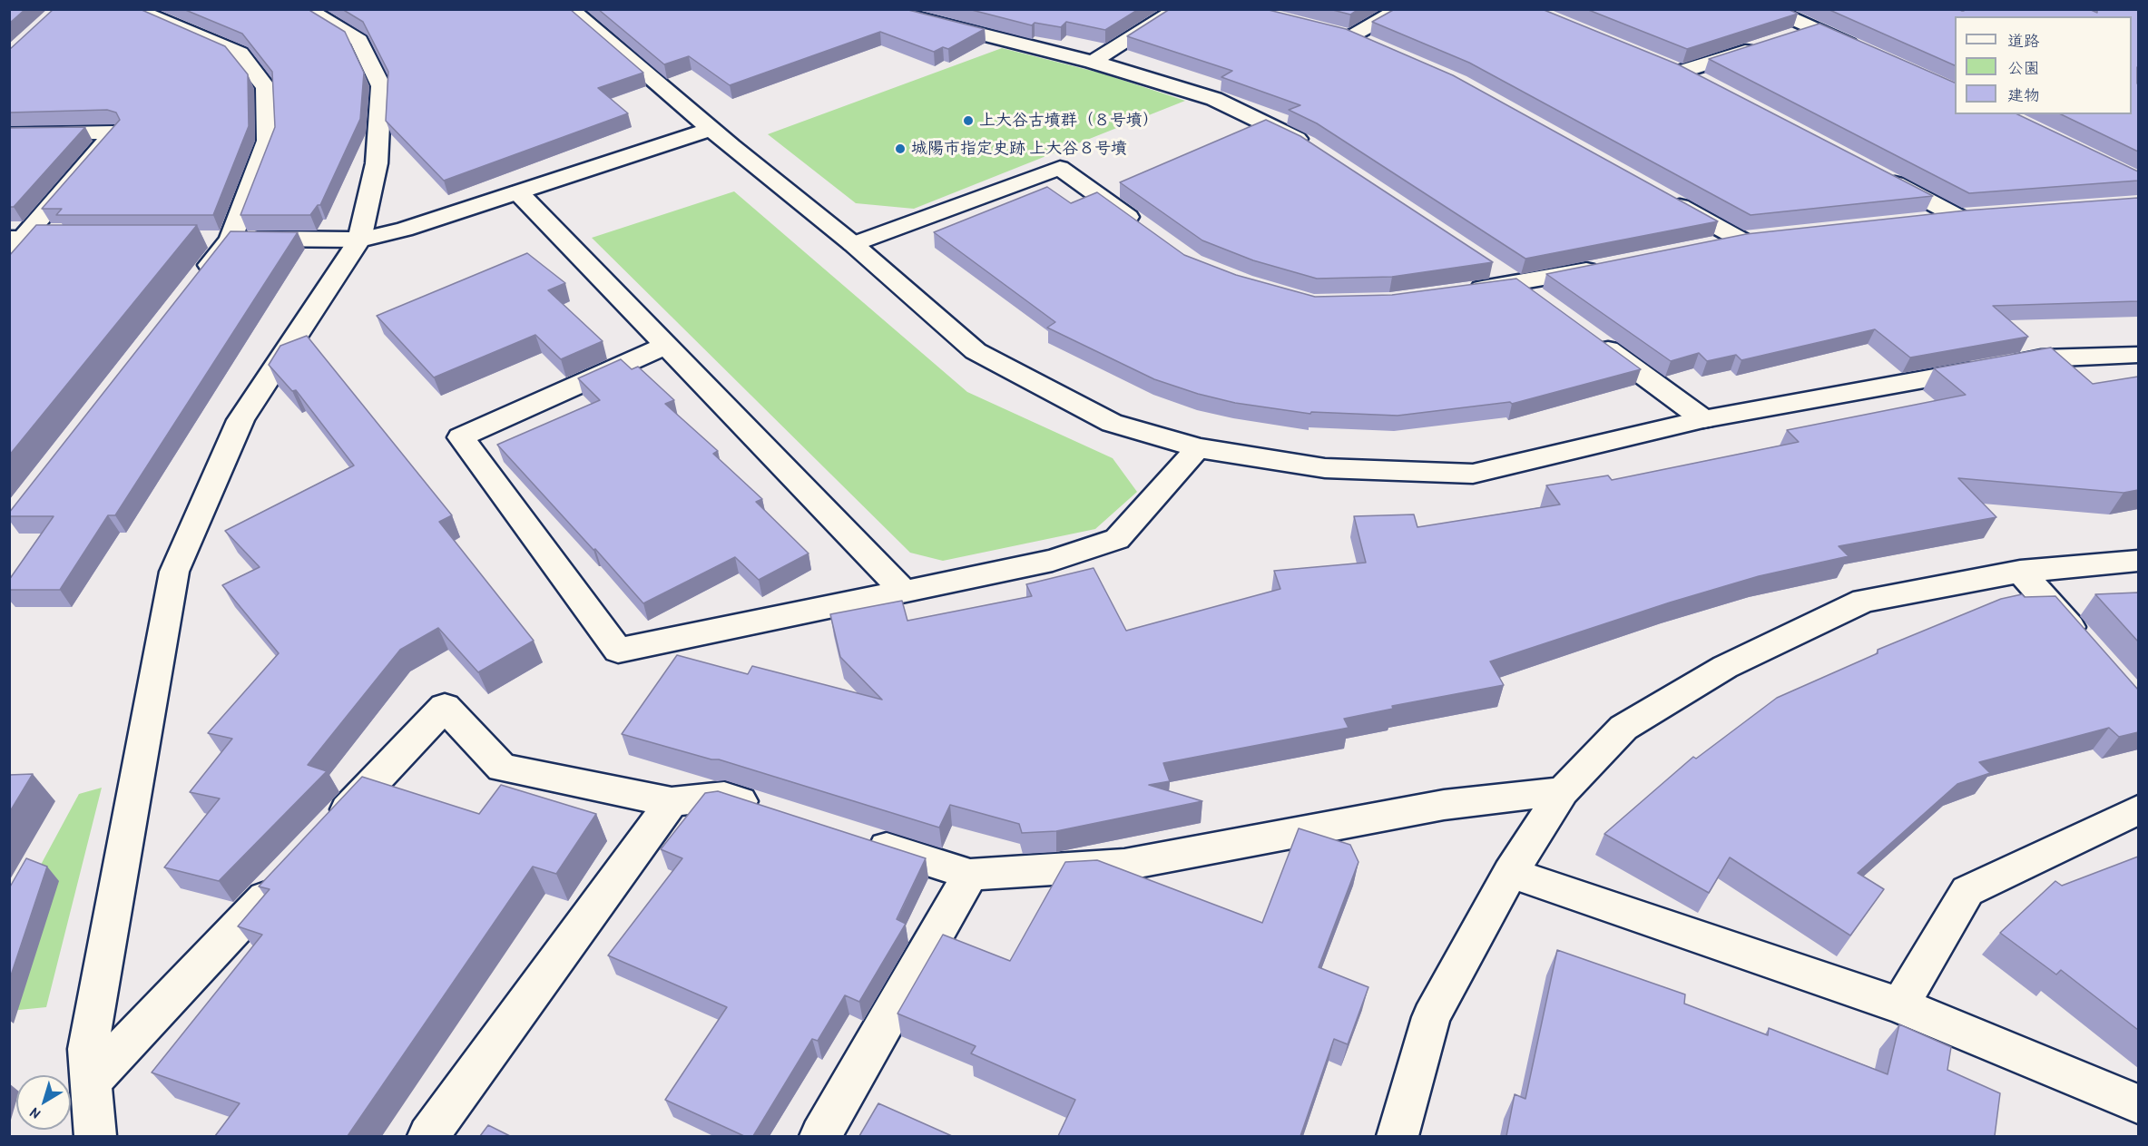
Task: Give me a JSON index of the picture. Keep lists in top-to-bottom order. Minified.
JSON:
{"places":["上大谷古墳群（８号墳）","城陽市指定史跡 上大谷８号墳"],"legend":["道路","公園","建物"],"north":"bottom left"}
